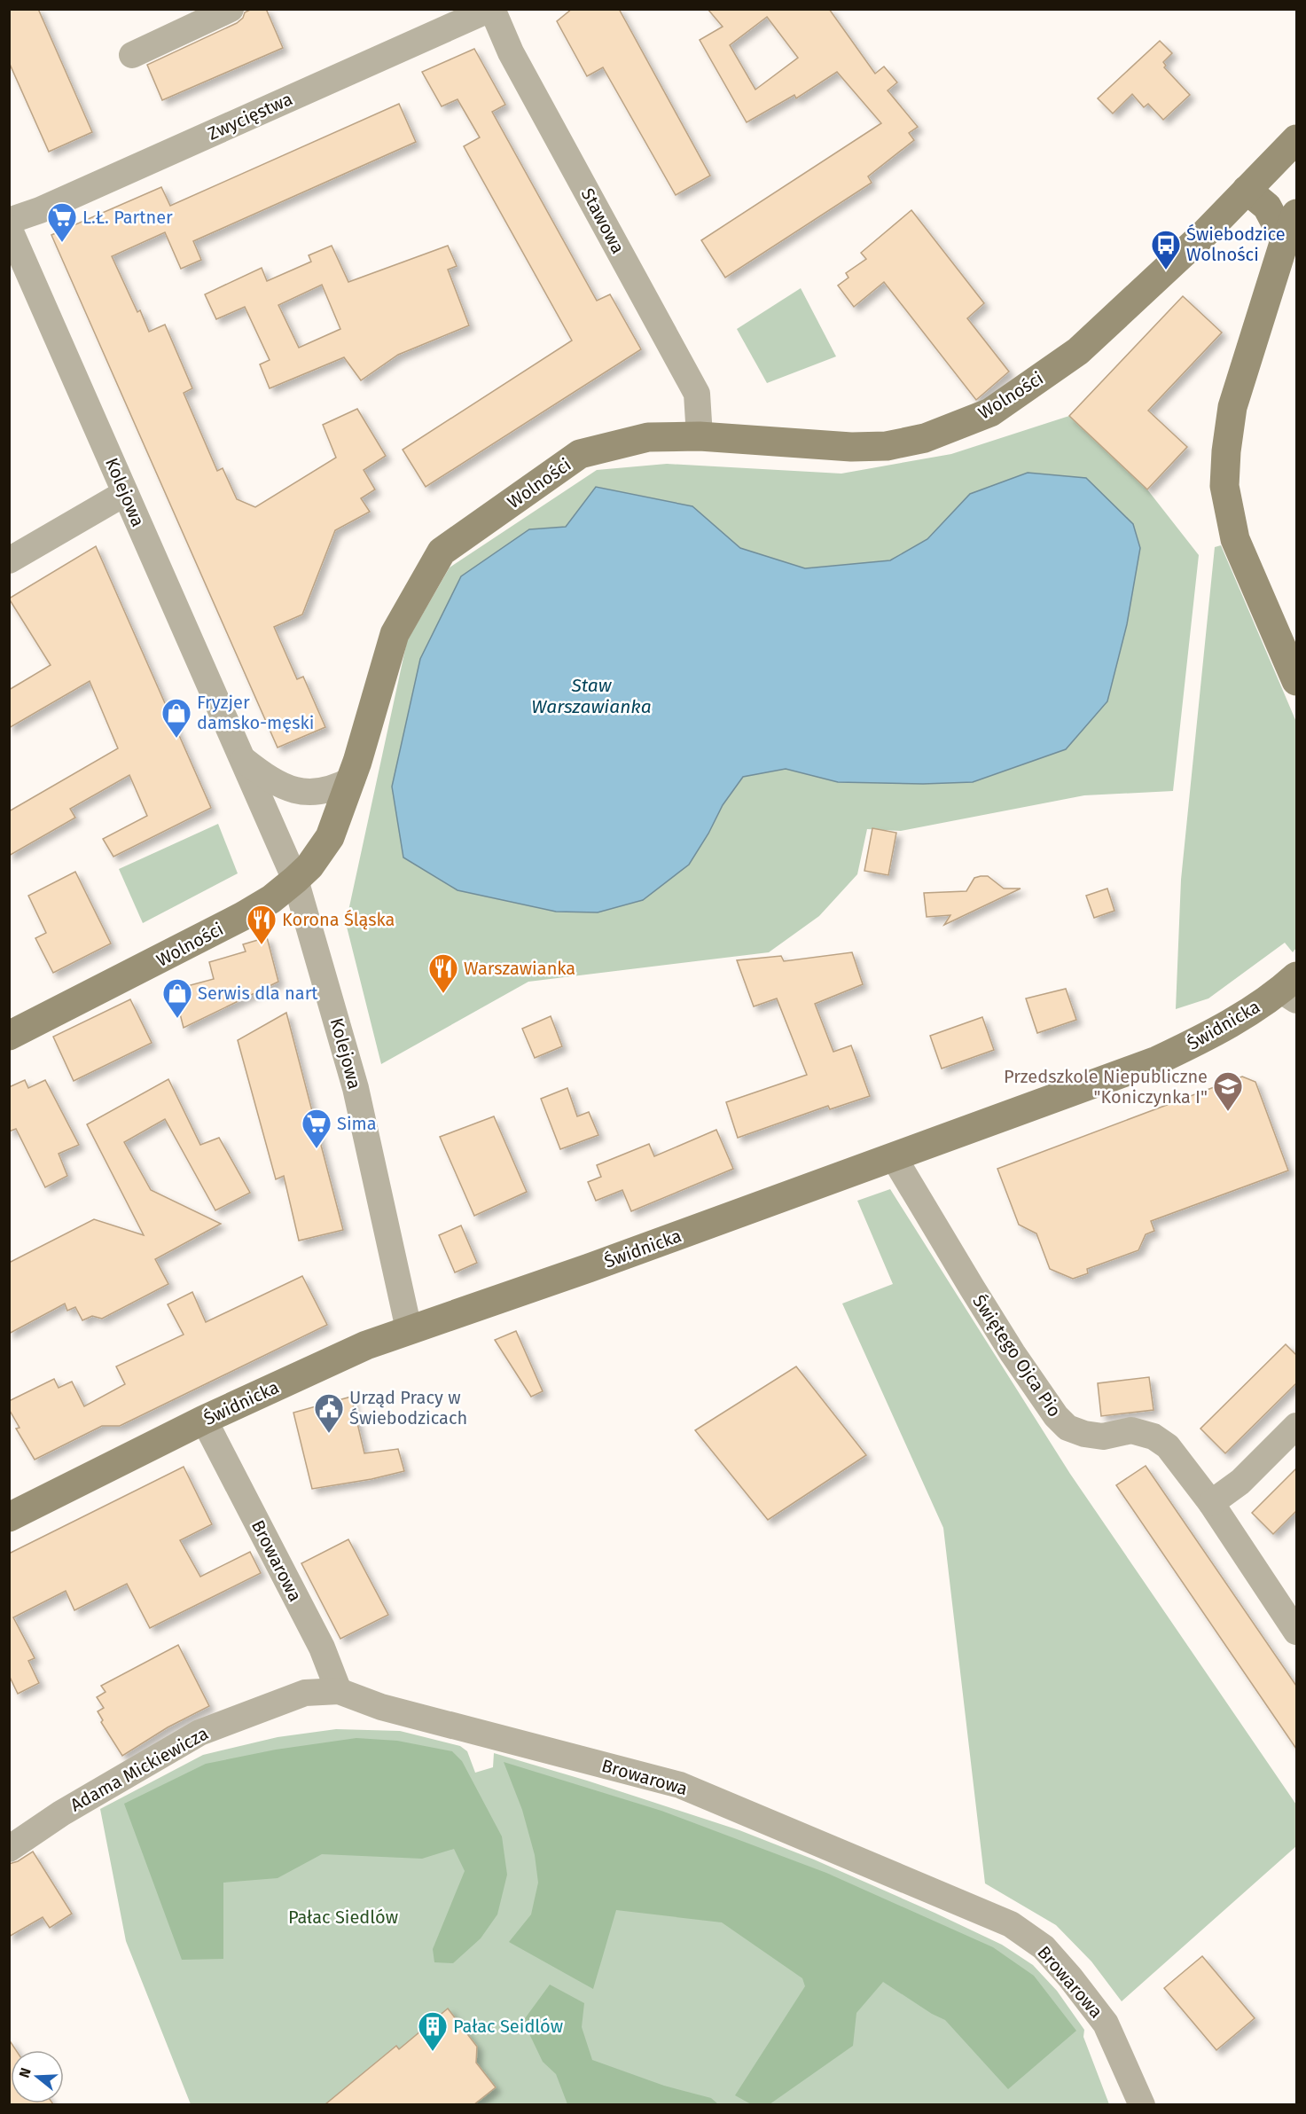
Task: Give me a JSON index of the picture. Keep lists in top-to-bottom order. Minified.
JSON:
{"streets":{"street":["Zwycięstwa","Stawowa","Wolności","Kolejowa","Świdnicka","Świętego Ojca Pio","Browarowa","Adama Mickiewicza"]},"crossings":[["Zwycięstwa","Stawowa"],["Stawowa","Wolności"],["Wolności","Kolejowa"],["Kolejowa","Świdnicka"],["Świdnicka","Świętego Ojca Pio"],["Świdnicka","Browarowa"],["Browarowa","Adama Mickiewicza"]],"water":["Staw Warszawianka"],"parks":["Pałac Siedlów"],"places":{"supermarket":["L.Ł. Partner","Sima"],"bus stop":["Świebodzice Wolności"],"shop":["Fryzjer damsko-męski","Serwis dla nart"],"restaurant":["Korona Śląska","Warszawianka"],"school or university":["Przedszkole Niepubliczne \"Koniczynka I\""],"public building":["Urząd Pracy w Świebodzicach"],"building":["Pałac Seidlów"]},"north":"left"}
